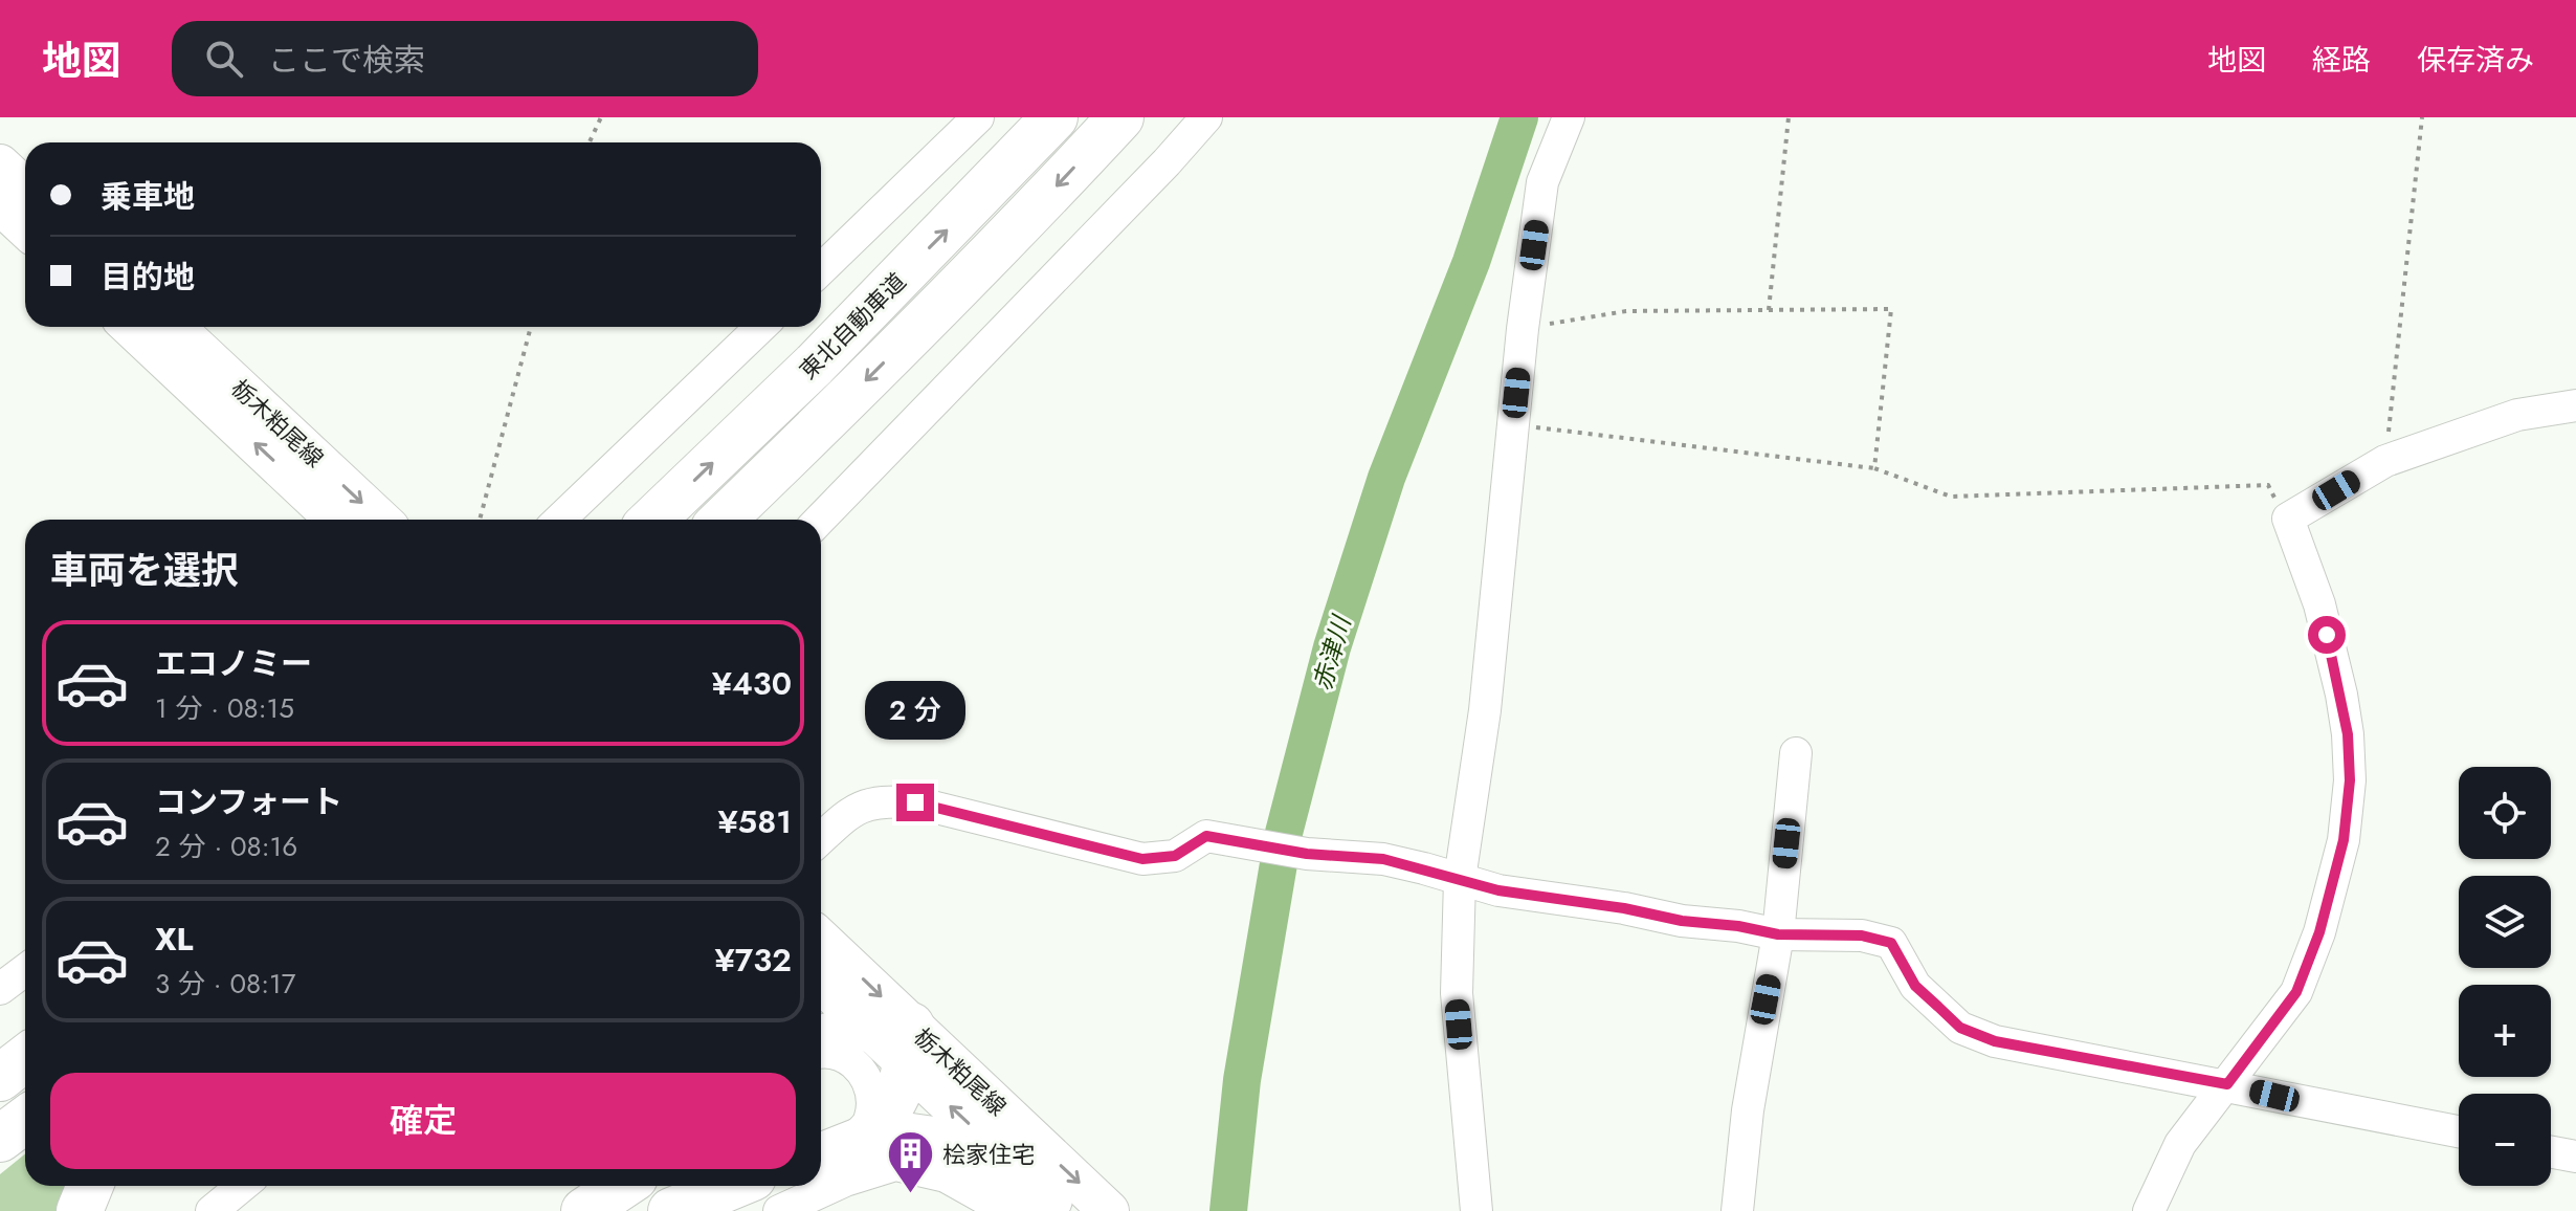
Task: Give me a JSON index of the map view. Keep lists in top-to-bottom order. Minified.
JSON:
{"streets":{"highway":["東北自動車道"],"main road":["栃木粕尾線"]},"water":["赤津川"],"places":{"building":["桧家住宅"]},"page":{"header":"地図","search":"ここで検索","nav":["地図","経路","保存済み"],"banner":["乗車地","目的地"],"heading":"車両を選択","list":[{"name":"エコノミー","note":"1 分 · 08:15","value":"¥430"},{"name":"コンフォート","note":"2 分 · 08:16","value":"¥581"},{"name":"XL","note":"3 分 · 08:17","value":"¥732"}],"bubble":"2 分","map_buttons":["+","−"],"buttons":"確定"}}
